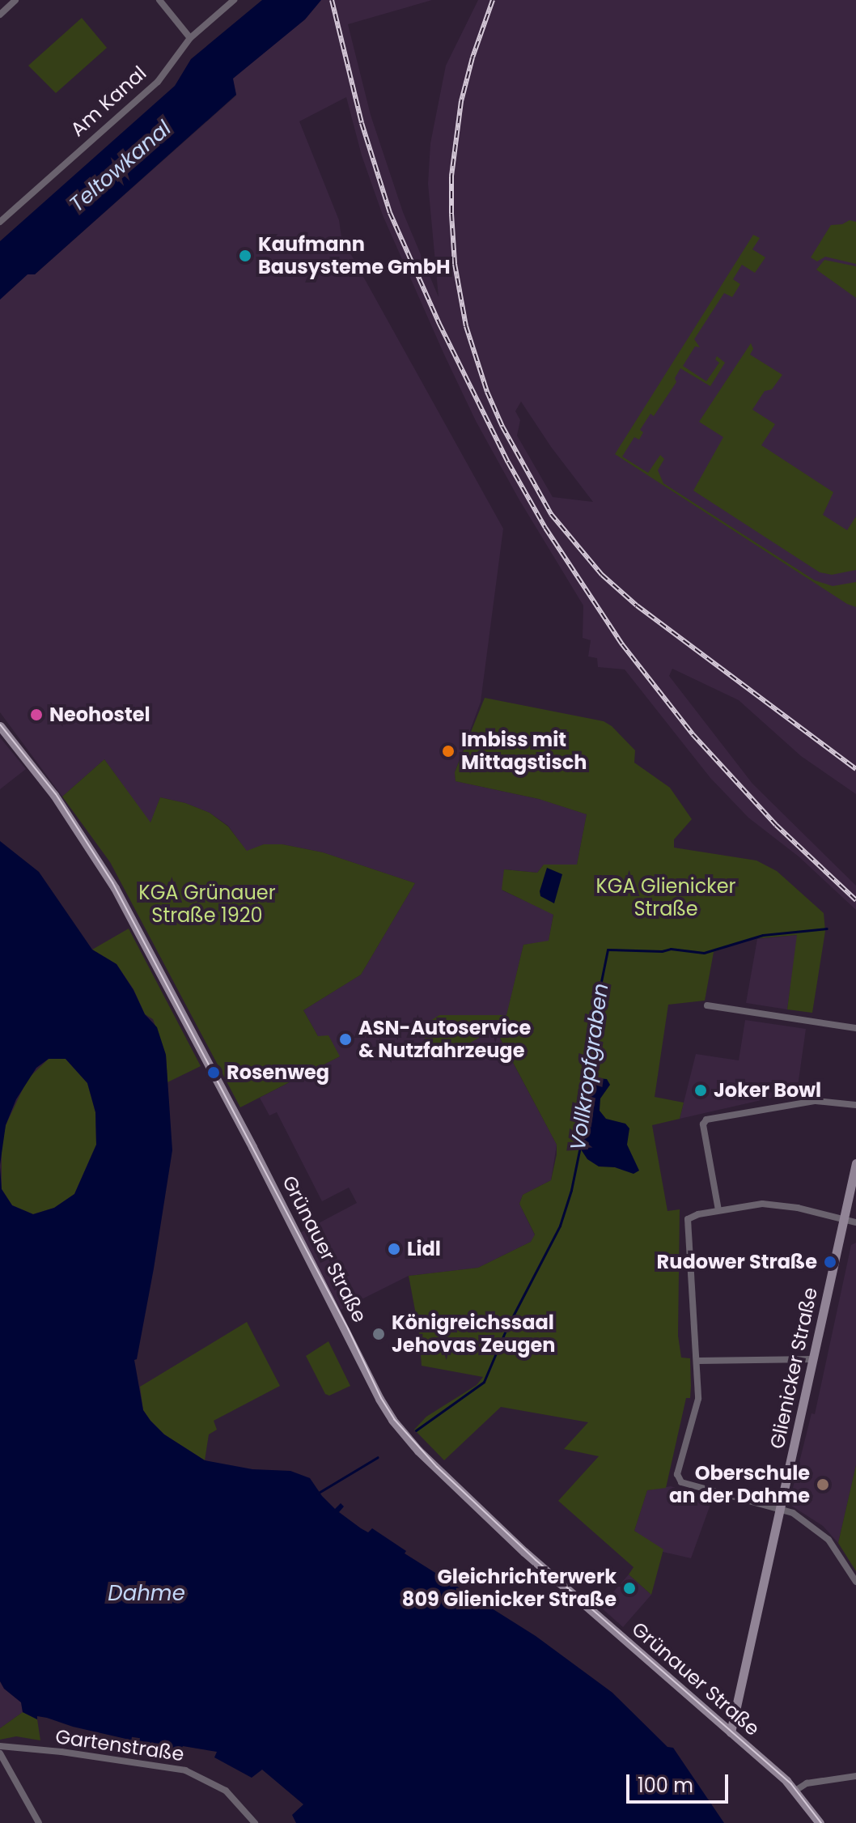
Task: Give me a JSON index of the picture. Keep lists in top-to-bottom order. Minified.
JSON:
{"streets":{"main road":["Grünauer Straße","Glienicker Straße"],"street":["Am Kanal","Gartenstraße"]},"crossings":[["Grünauer Straße","Glienicker Straße"]],"water":["Teltowkanal","Vollkropfgraben","Dahme"],"parks":["KGA Glienicker Straße","KGA Grünauer Straße 1920"],"places":["Kaufmann Bausysteme GmbH","Neohostel","Imbiss mit Mittagstisch","ASN-Autoservice & Nutzfahrzeuge","Rosenweg","Joker Bowl","Lidl","Rudower Straße","Königreichssaal Jehovas Zeugen","Oberschule an der Dahme","Gleichrichterwerk 809 Glienicker Straße"],"scale_bar":"100 m"}
